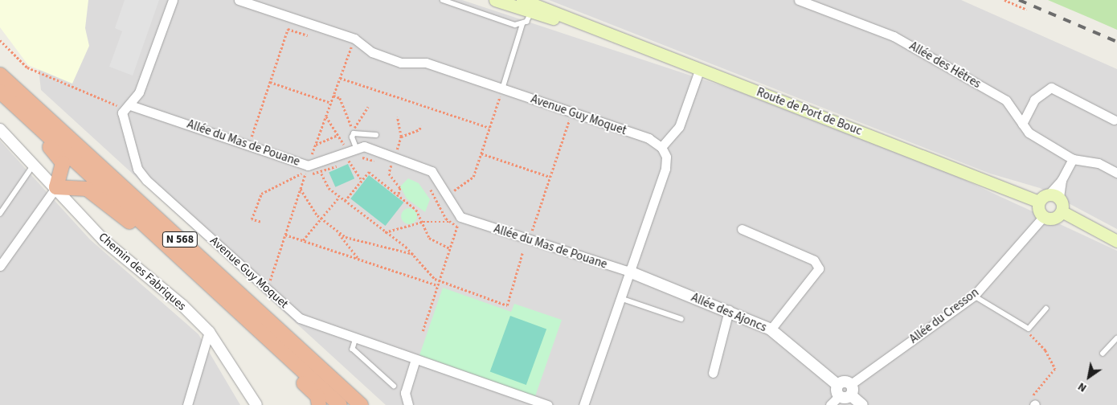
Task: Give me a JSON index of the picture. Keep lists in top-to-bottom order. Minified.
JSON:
{"streets":{"highway":["N 568"],"main road":["Route de Port de Bouc"],"street":["Allée des Hêtres","Avenue Guy Moquet","Allée du Mas de Pouane","Chemin des Fabriques","Allée des Ajoncs","Allée du Cresson"]},"crossings":[["Avenue Guy Moquet","Allée du Mas de Pouane"],["Allée du Mas de Pouane","Allée des Ajoncs"]],"north":"bottom left"}
